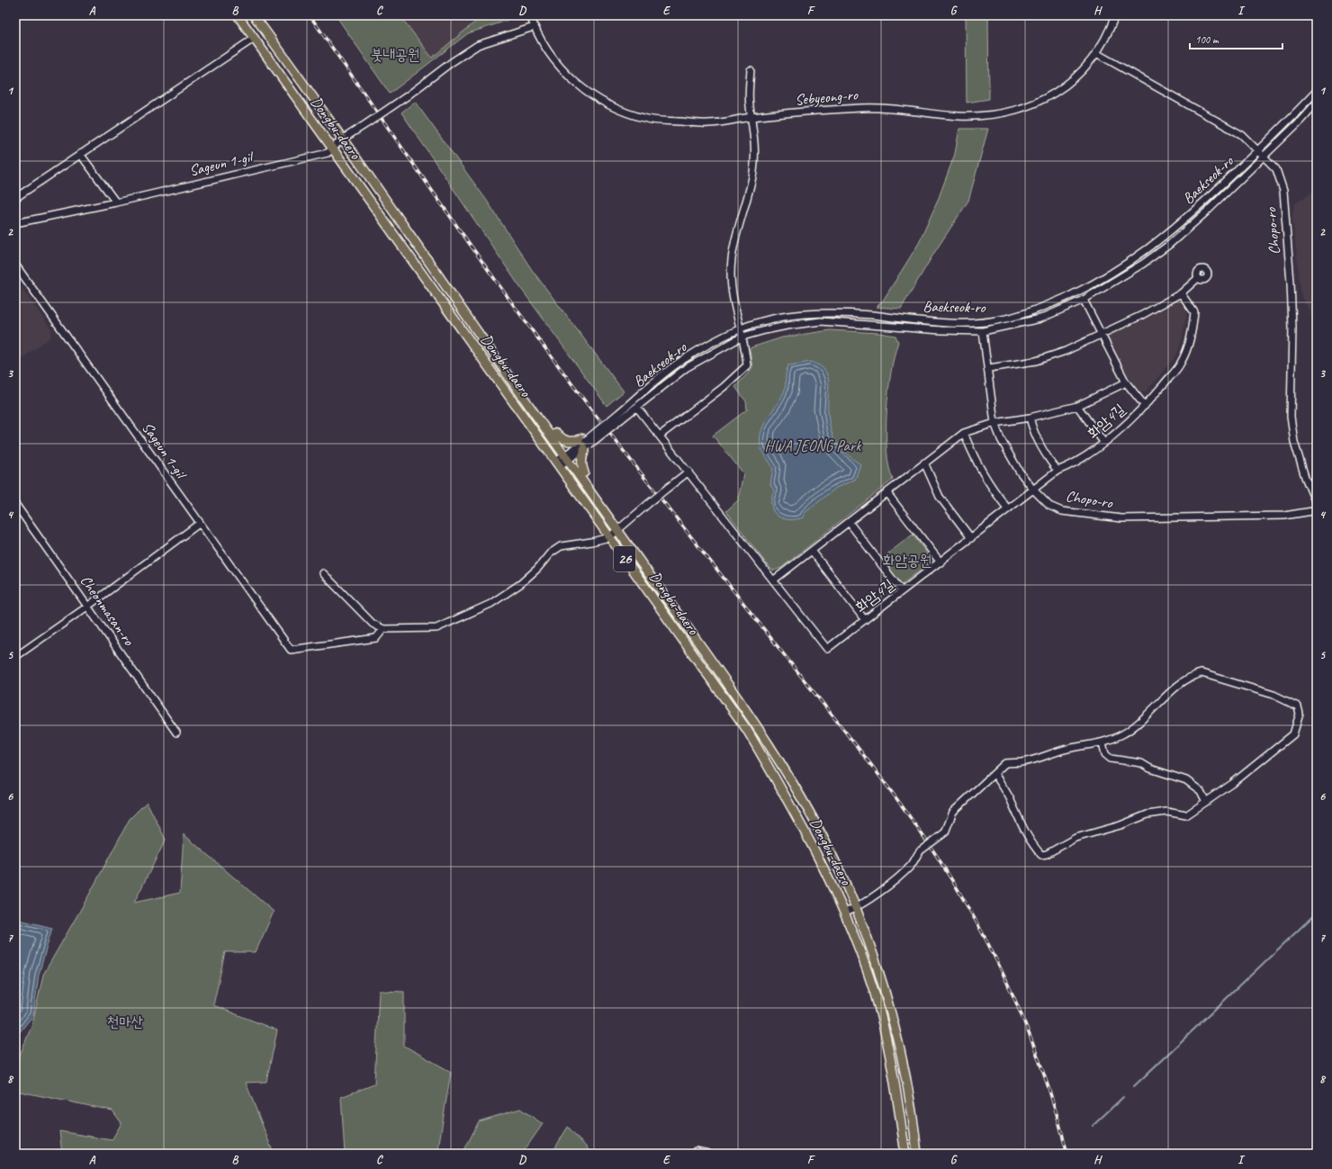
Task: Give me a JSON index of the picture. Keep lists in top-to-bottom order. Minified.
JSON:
{"streets":{"main road":["Dongbu-daero","26"],"street":["Sebyeong-ro","Sageun 1-gil","Baekseok-ro","Chopo-ro","화암4길","Cheonmasan-ro"]},"crossings":[["Sebyeong-ro","Sageun 1-gil"],["Sebyeong-ro","Chopo-ro"],["Dongbu-daero","Sageun 1-gil"],["Dongbu-daero","Baekseok-ro"],["Baekseok-ro","Chopo-ro"],["Baekseok-ro","화암4길"],["Chopo-ro","화암4길"]],"parks":["붓내공원","HWA JEONG Park","화암공원","천마산"],"scale_bar":"100 m","grid":{"columns":["A","B","C","D","E","F","G","H","I"],"rows":["1","2","3","4","5","6","7","8"]}}
